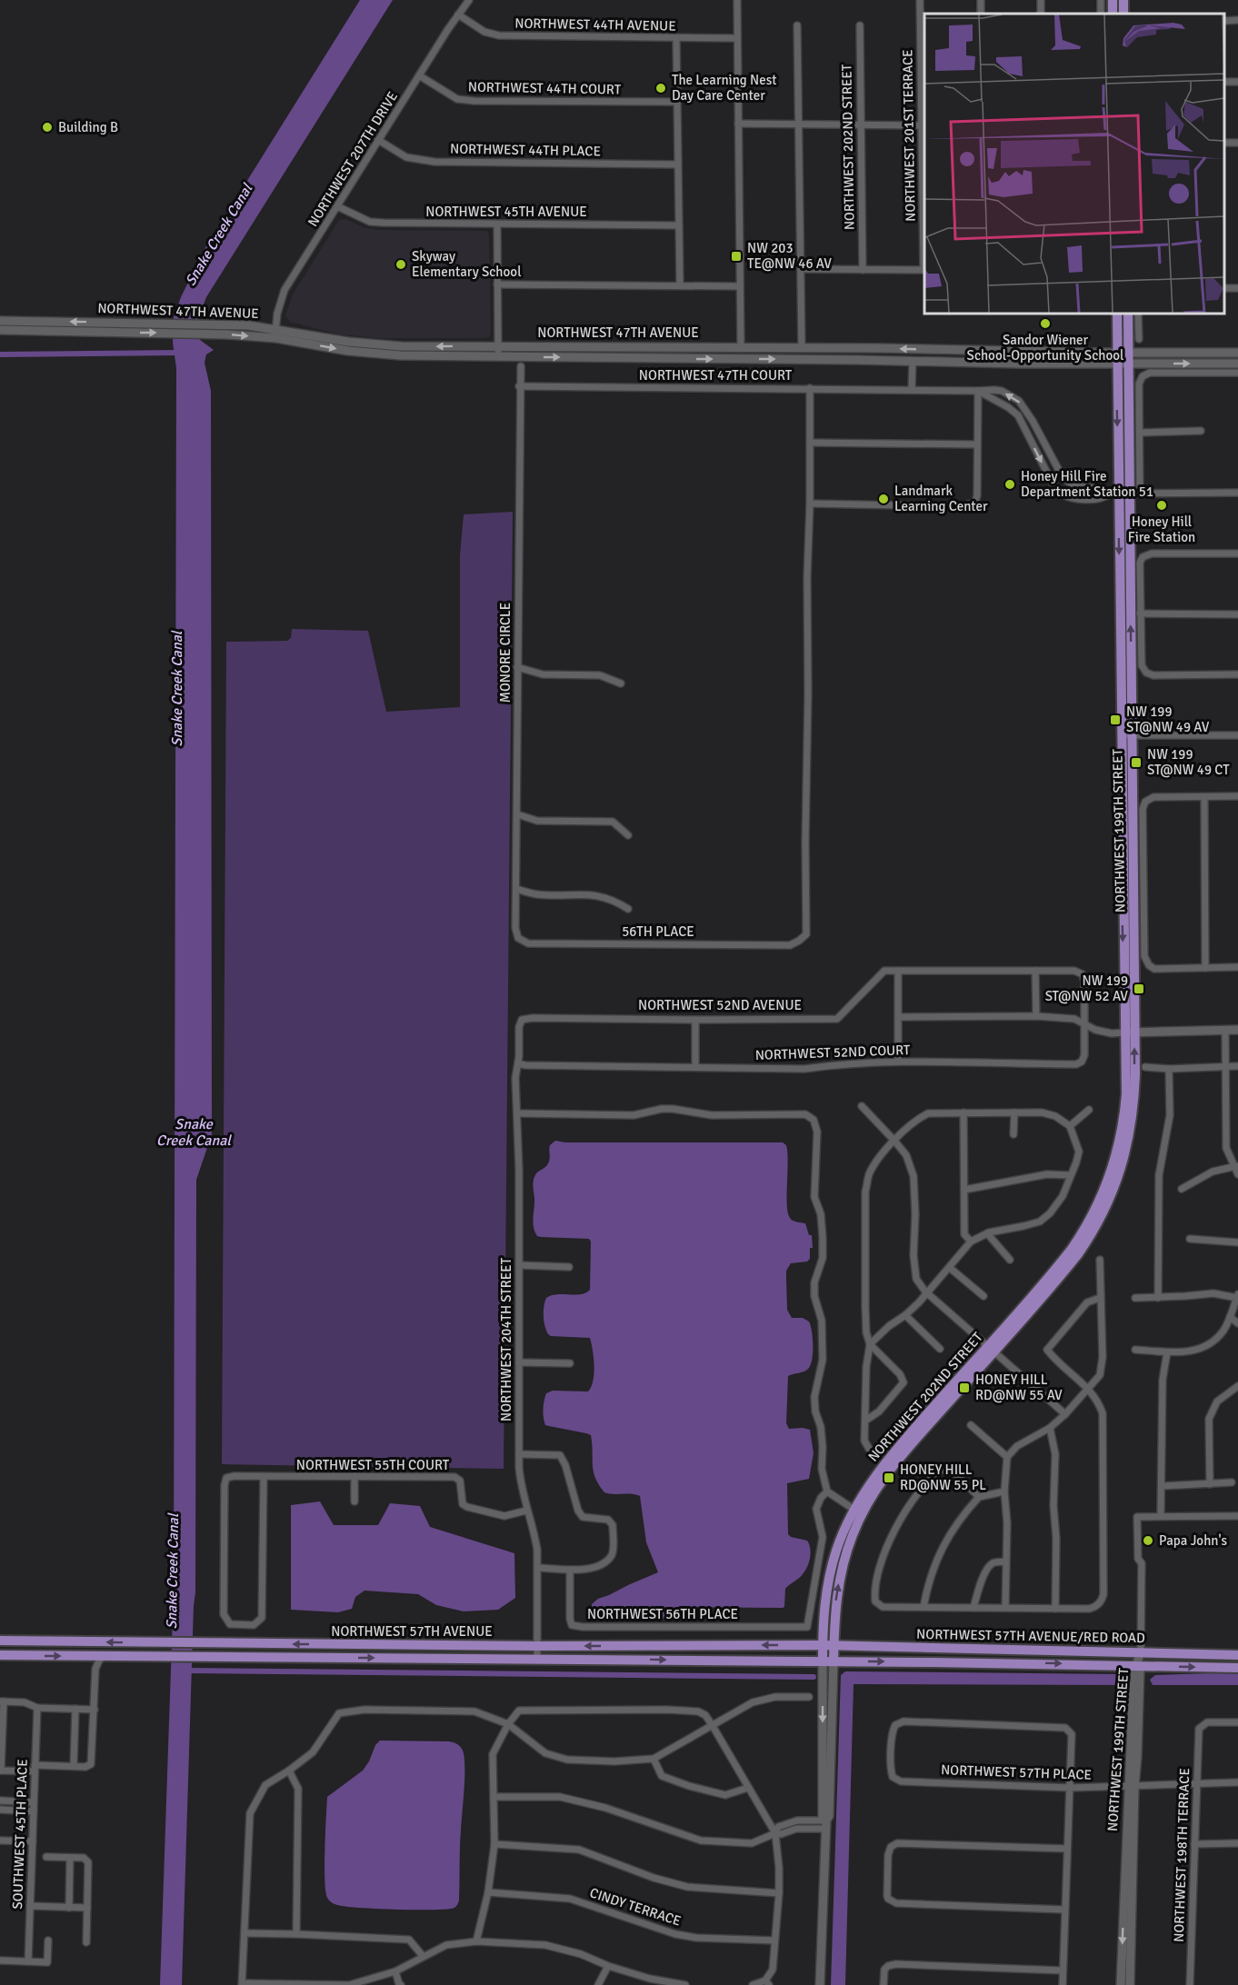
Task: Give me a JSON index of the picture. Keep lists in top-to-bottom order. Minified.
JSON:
{"streets":{"main road":["NORTHWEST 202ND STREET","NORTHWEST 47TH AVENUE","NORTHWEST 199TH STREET","NORTHWEST 57TH AVENUE","NORTHWEST 57TH AVENUE/RED ROAD"],"street":["NORTHWEST 44TH AVENUE","NORTHWEST 44TH COURT","NORTHWEST 201ST TERRACE","NORTHWEST 44TH PLACE","NORTHWEST 207TH DRIVE","NORTHWEST 45TH AVENUE","NORTHWEST 47TH COURT","MONORE CIRCLE","56TH PLACE","NORTHWEST 52ND AVENUE","NORTHWEST 52ND COURT","NORTHWEST 204TH STREET","NORTHWEST 55TH COURT","NORTHWEST 56TH PLACE","NORTHWEST 57TH PLACE","SOUTHWEST 45TH PLACE","NORTHWEST 198TH TERRACE","CINDY TERRACE"]},"crossings":[["NORTHWEST 44TH AVENUE","NORTHWEST 207TH DRIVE"],["NORTHWEST 44TH COURT","NORTHWEST 207TH DRIVE"],["NORTHWEST 202ND STREET","NORTHWEST 199TH STREET"],["NORTHWEST 202ND STREET","NORTHWEST 57TH AVENUE"],["NORTHWEST 202ND STREET","NORTHWEST 57TH AVENUE/RED ROAD"],["NORTHWEST 44TH PLACE","NORTHWEST 207TH DRIVE"],["NORTHWEST 207TH DRIVE","NORTHWEST 45TH AVENUE"],["NORTHWEST 207TH DRIVE","NORTHWEST 47TH AVENUE"],["NORTHWEST 47TH AVENUE","NORTHWEST 199TH STREET"],["NORTHWEST 47TH COURT","MONORE CIRCLE"],["MONORE CIRCLE","56TH PLACE"],["NORTHWEST 199TH STREET","NORTHWEST 57TH AVENUE/RED ROAD"],["NORTHWEST 199TH STREET","NORTHWEST 57TH PLACE"],["NORTHWEST 52ND AVENUE","NORTHWEST 204TH STREET"],["NORTHWEST 52ND COURT","NORTHWEST 204TH STREET"],["NORTHWEST 204TH STREET","NORTHWEST 55TH COURT"],["NORTHWEST 204TH STREET","NORTHWEST 57TH AVENUE"],["NORTHWEST 57TH AVENUE","NORTHWEST 57TH AVENUE/RED ROAD"],["NORTHWEST 57TH PLACE","NORTHWEST 198TH TERRACE"]],"water":["Snake Creek Canal"],"places":{"other":["The Learning Nest Day Care Center","Building B","Skyway Elementary School","Sandor Wiener School-Opportunity School","Honey Hill Fire Department Station 51","Landmark Learning Center","Honey Hill Fire Station","Papa John's"],"transit":["NW 203 TE@NW 46 AV","NW 199 ST@NW 49 AV","NW 199 ST@NW 49 CT","NW 199 ST@NW 52 AV","HONEY HILL RD@NW 55 AV","HONEY HILL RD@NW 55 PL"]}}
